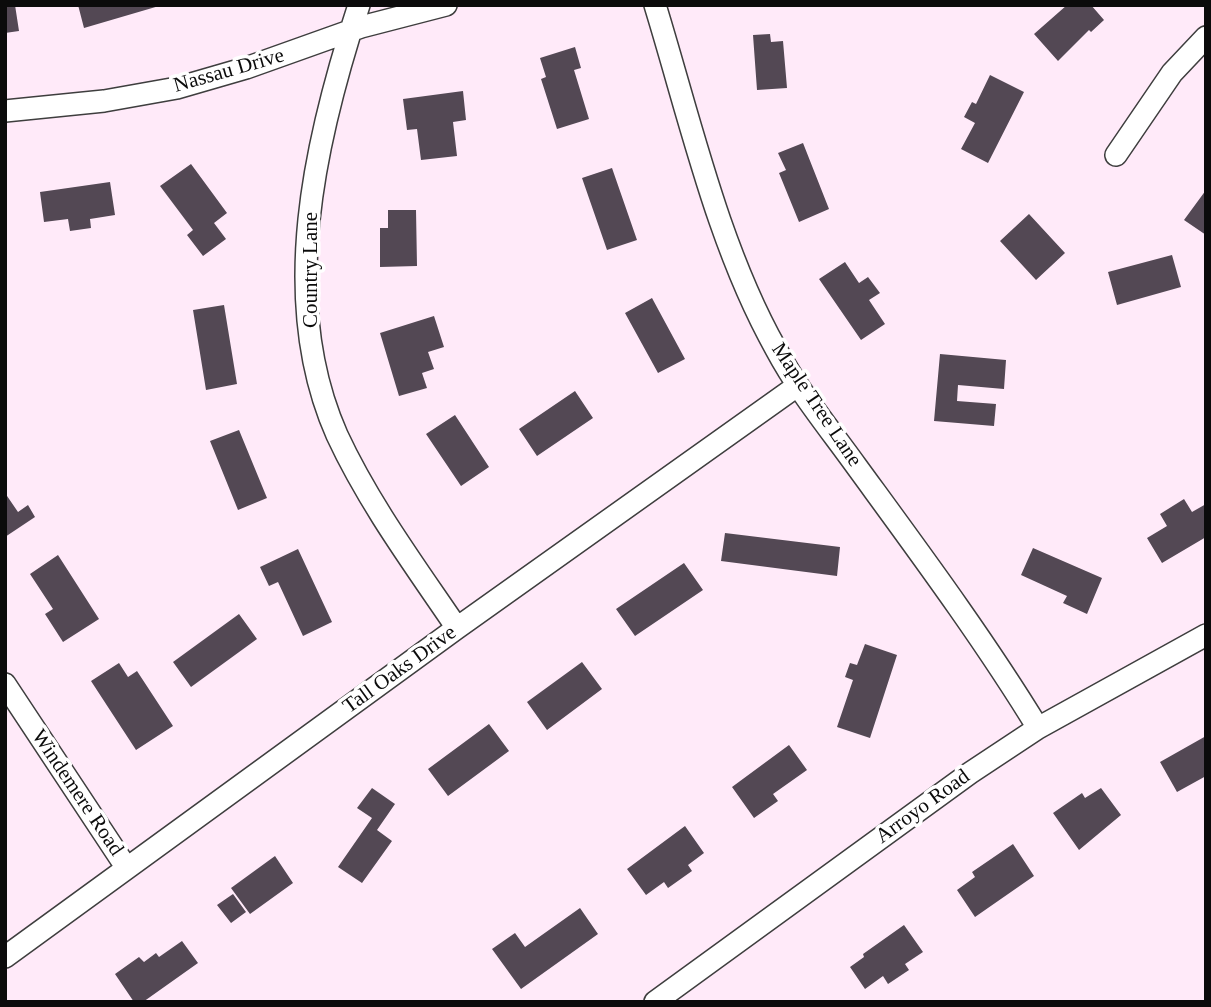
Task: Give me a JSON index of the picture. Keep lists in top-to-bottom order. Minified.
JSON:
{"streets":{"street":["Nassau Drive","Country Lane","Maple Tree Lane","Tall Oaks Drive","Windemere Road","Arroyo Road"]},"crossings":[["Nassau Drive","Country Lane"],["Country Lane","Tall Oaks Drive"],["Maple Tree Lane","Tall Oaks Drive"],["Maple Tree Lane","Arroyo Road"],["Tall Oaks Drive","Windemere Road"]]}
